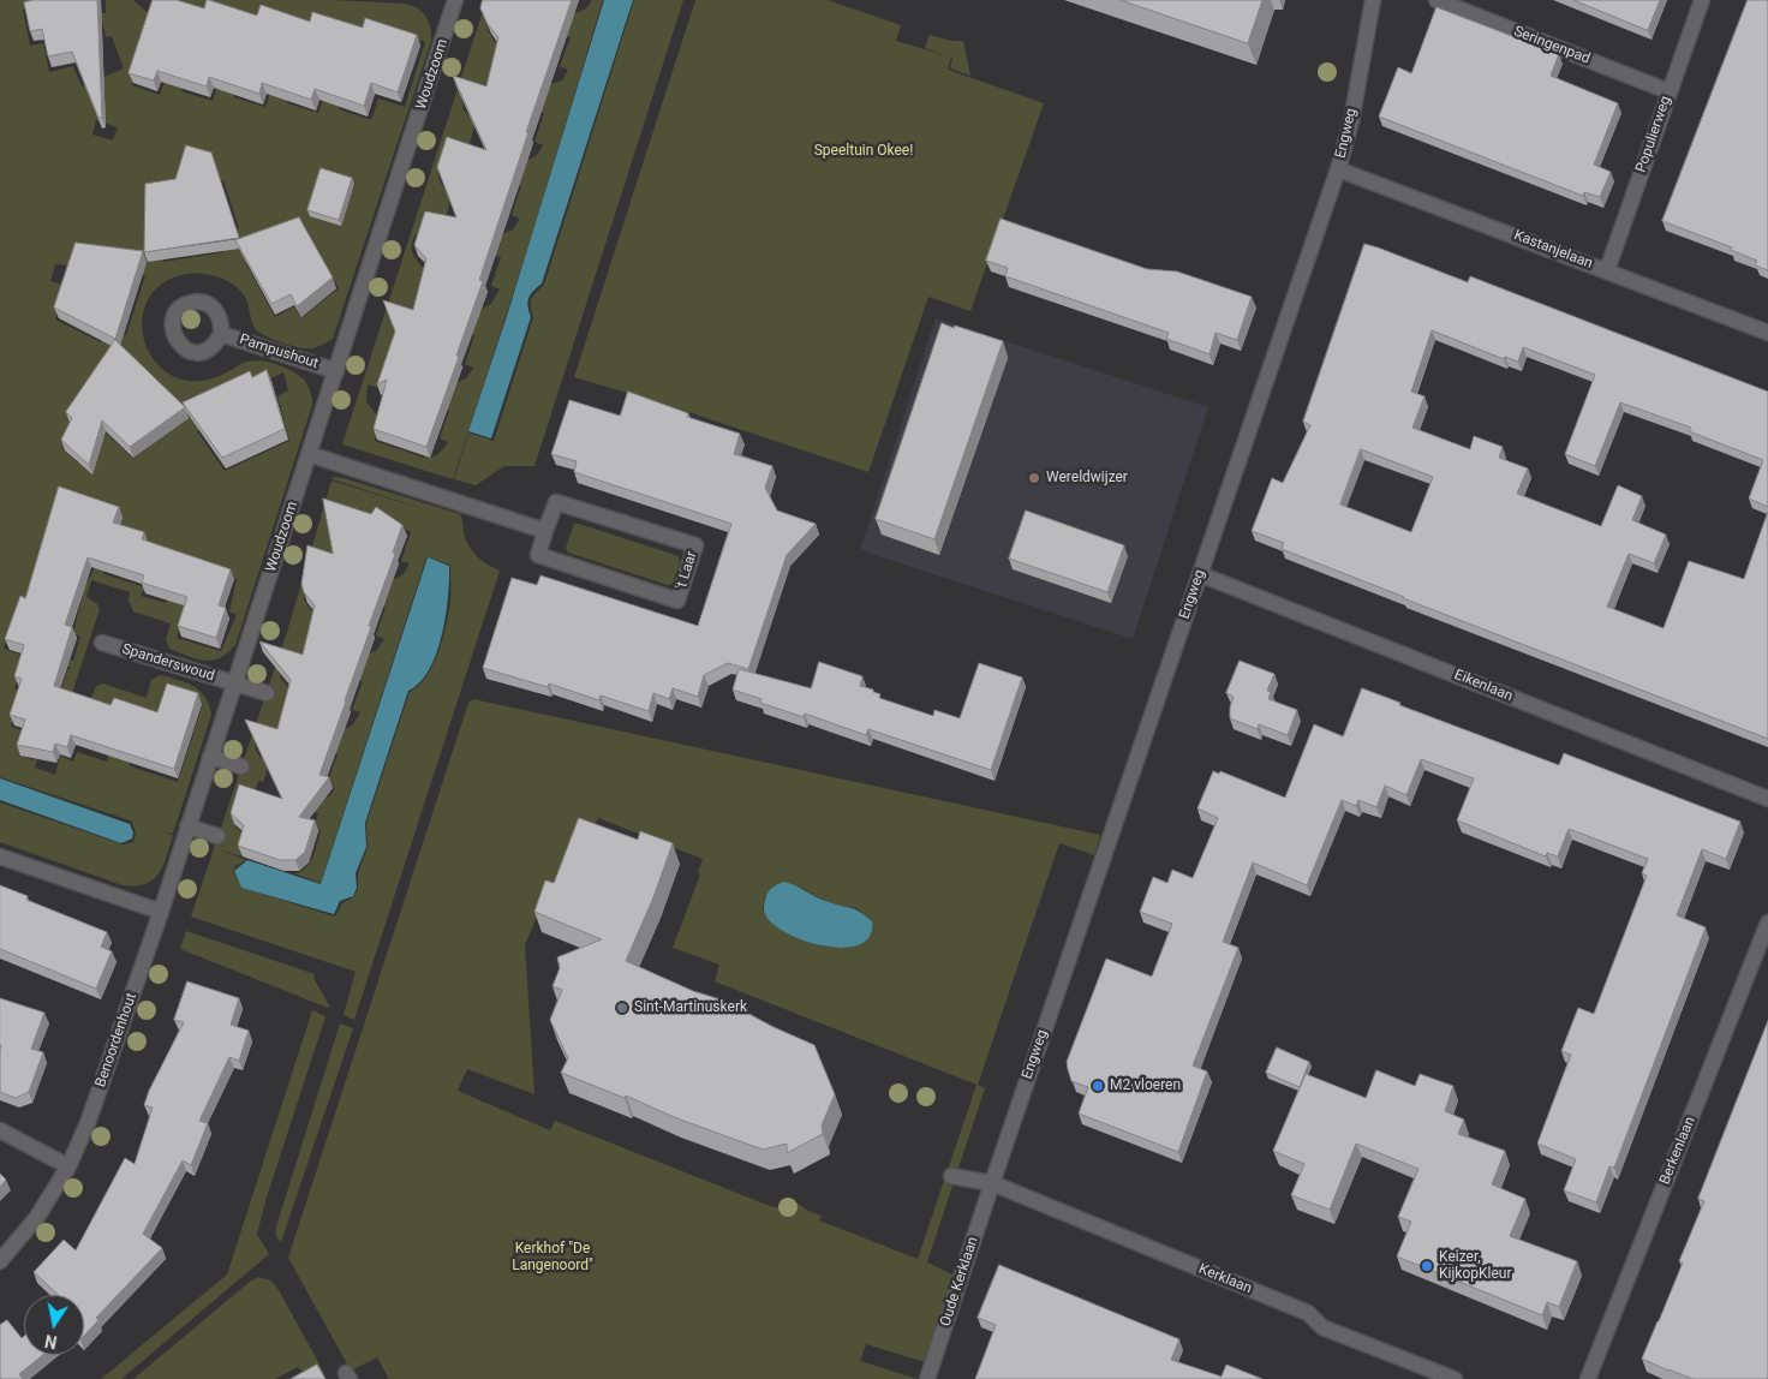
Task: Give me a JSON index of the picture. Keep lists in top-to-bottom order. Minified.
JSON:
{"streets":{"street":["Seringenpad","Woudzoom","Engweg","Populierweg","Kastanjelaan","Pampushout","'t Laar","Spanderswoud","Eikenlaan","Benoordenhout","Berkenlaan","Kerklaan","Oude Kerklaan"]},"crossings":[["Seringenpad","Populierweg"],["Woudzoom","Pampushout"],["Woudzoom","Spanderswoud"],["Woudzoom","Benoordenhout"],["Engweg","Kastanjelaan"],["Engweg","Eikenlaan"],["Engweg","Kerklaan"],["Engweg","Oude Kerklaan"],["Populierweg","Kastanjelaan"],["Kerklaan","Oude Kerklaan"]],"parks":["Speeltuin Okee!","Kerkhof \"De Langenoord\""],"places":["Wereldwijzer","Sint-Martinuskerk","M2 vloeren","Keizer, KijkopKleur"],"north":"bottom"}
